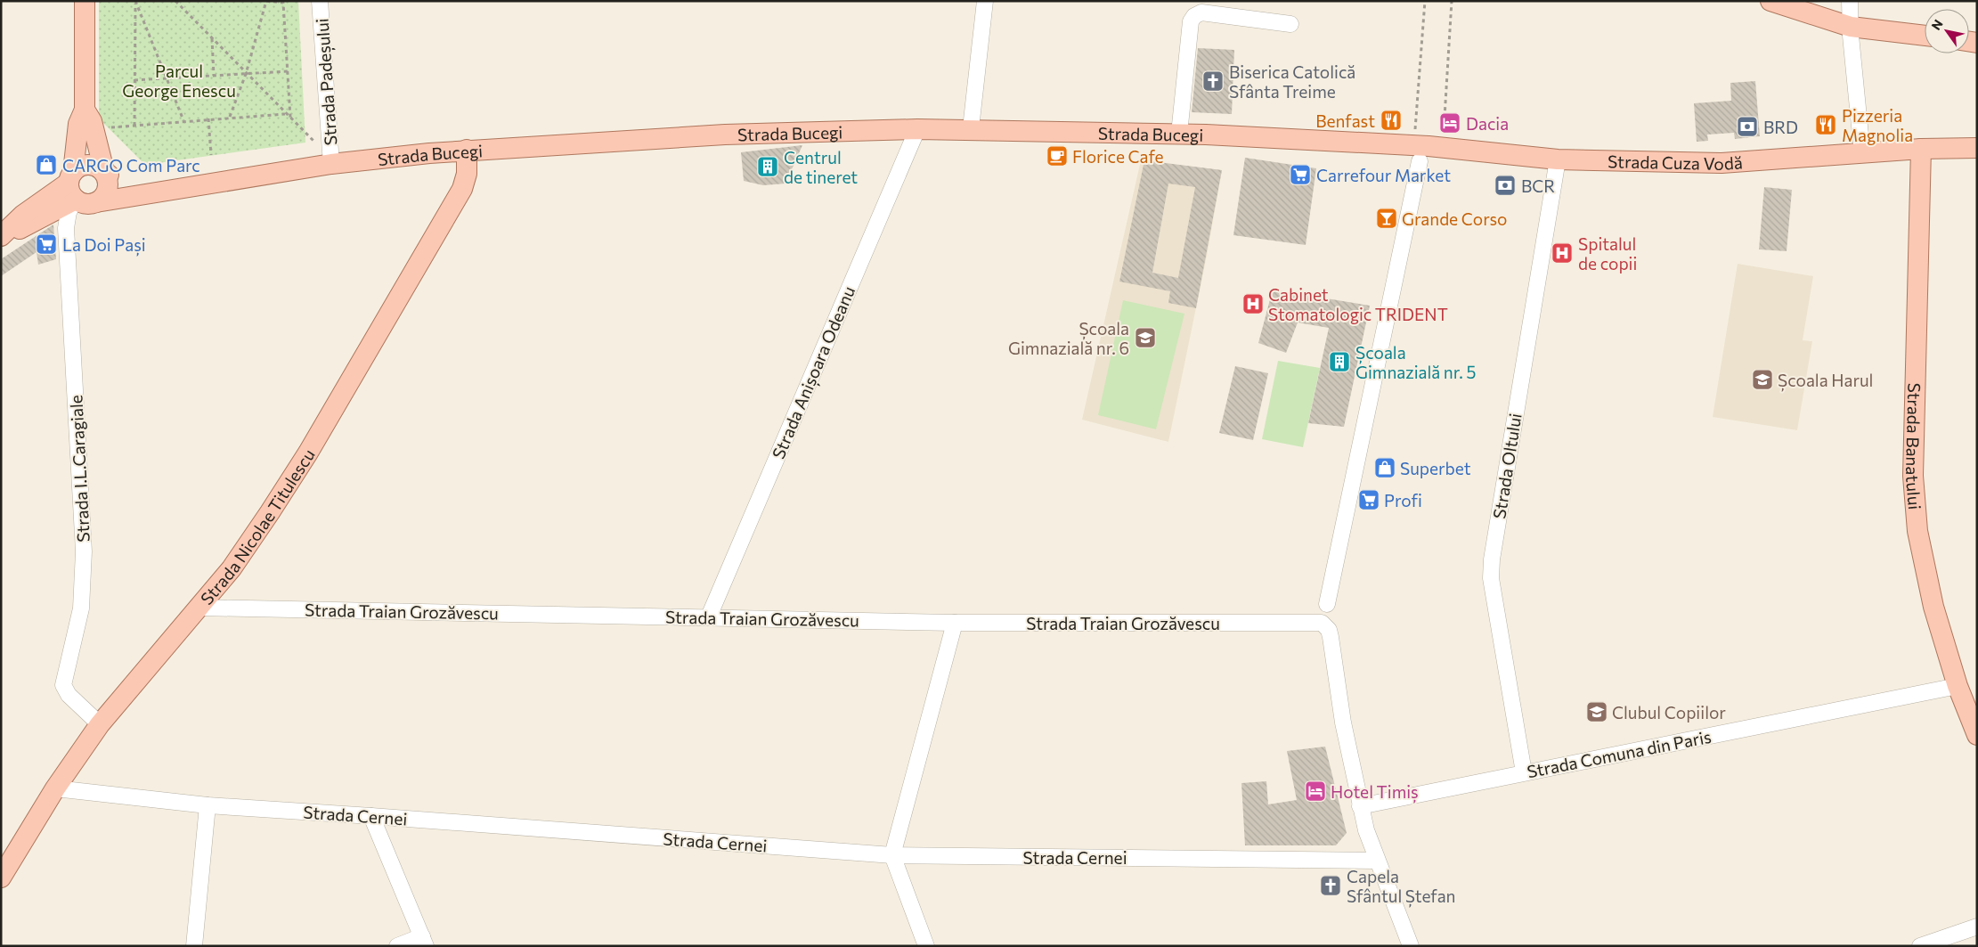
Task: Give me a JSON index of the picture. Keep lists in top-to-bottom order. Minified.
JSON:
{"streets":{"main road":["Strada Bucegi","Strada Cuza Vodă","Strada Banatului","Strada Nicolae Titulescu"],"street":["Strada Padeșului","Strada Anișoara Odeanu","Strada Oltului","Strada I.L.Caragiale","Strada Traian Grozăvescu","Strada Comuna din Paris","Strada Cernei"]},"crossings":[["Strada Padeșului","Strada Bucegi"],["Strada Bucegi","Strada Cuza Vodă"],["Strada Bucegi","Strada Anișoara Odeanu"],["Strada Bucegi","Strada I.L.Caragiale"],["Strada Bucegi","Strada Nicolae Titulescu"],["Strada Cuza Vodă","Strada Banatului"],["Strada Cuza Vodă","Strada Oltului"],["Strada Anișoara Odeanu","Strada Traian Grozăvescu"],["Strada Banatului","Strada Comuna din Paris"],["Strada Oltului","Strada Comuna din Paris"],["Strada I.L.Caragiale","Strada Nicolae Titulescu"],["Strada Nicolae Titulescu","Strada Traian Grozăvescu"],["Strada Nicolae Titulescu","Strada Cernei"],["Strada Traian Grozăvescu","Strada Comuna din Paris"]],"parks":["Parcul George Enescu"],"places":{"church":["Biserica Catolică Sfânta Treime","Capela Sfântul Ștefan"],"restaurant":["Benfast","Pizzeria Magnolia"],"hotel":["Dacia","Hotel Timiș"],"bank":["BRD","BCR"],"cafe":["Florice Cafe"],"shop":["CARGO Com Parc","Superbet"],"building":["Centrul de tineret","Școala Gimnazială nr. 5"],"supermarket":["Carrefour Market","La Doi Pași","Profi"],"bar":["Grande Corso"],"hospital":["Spitalul de copii","Cabinet Stomatologic TRIDENT"],"school or university":["Școala Gimnazială nr. 6","Școala Harul","Clubul Copiilor"]},"north":"top left"}
